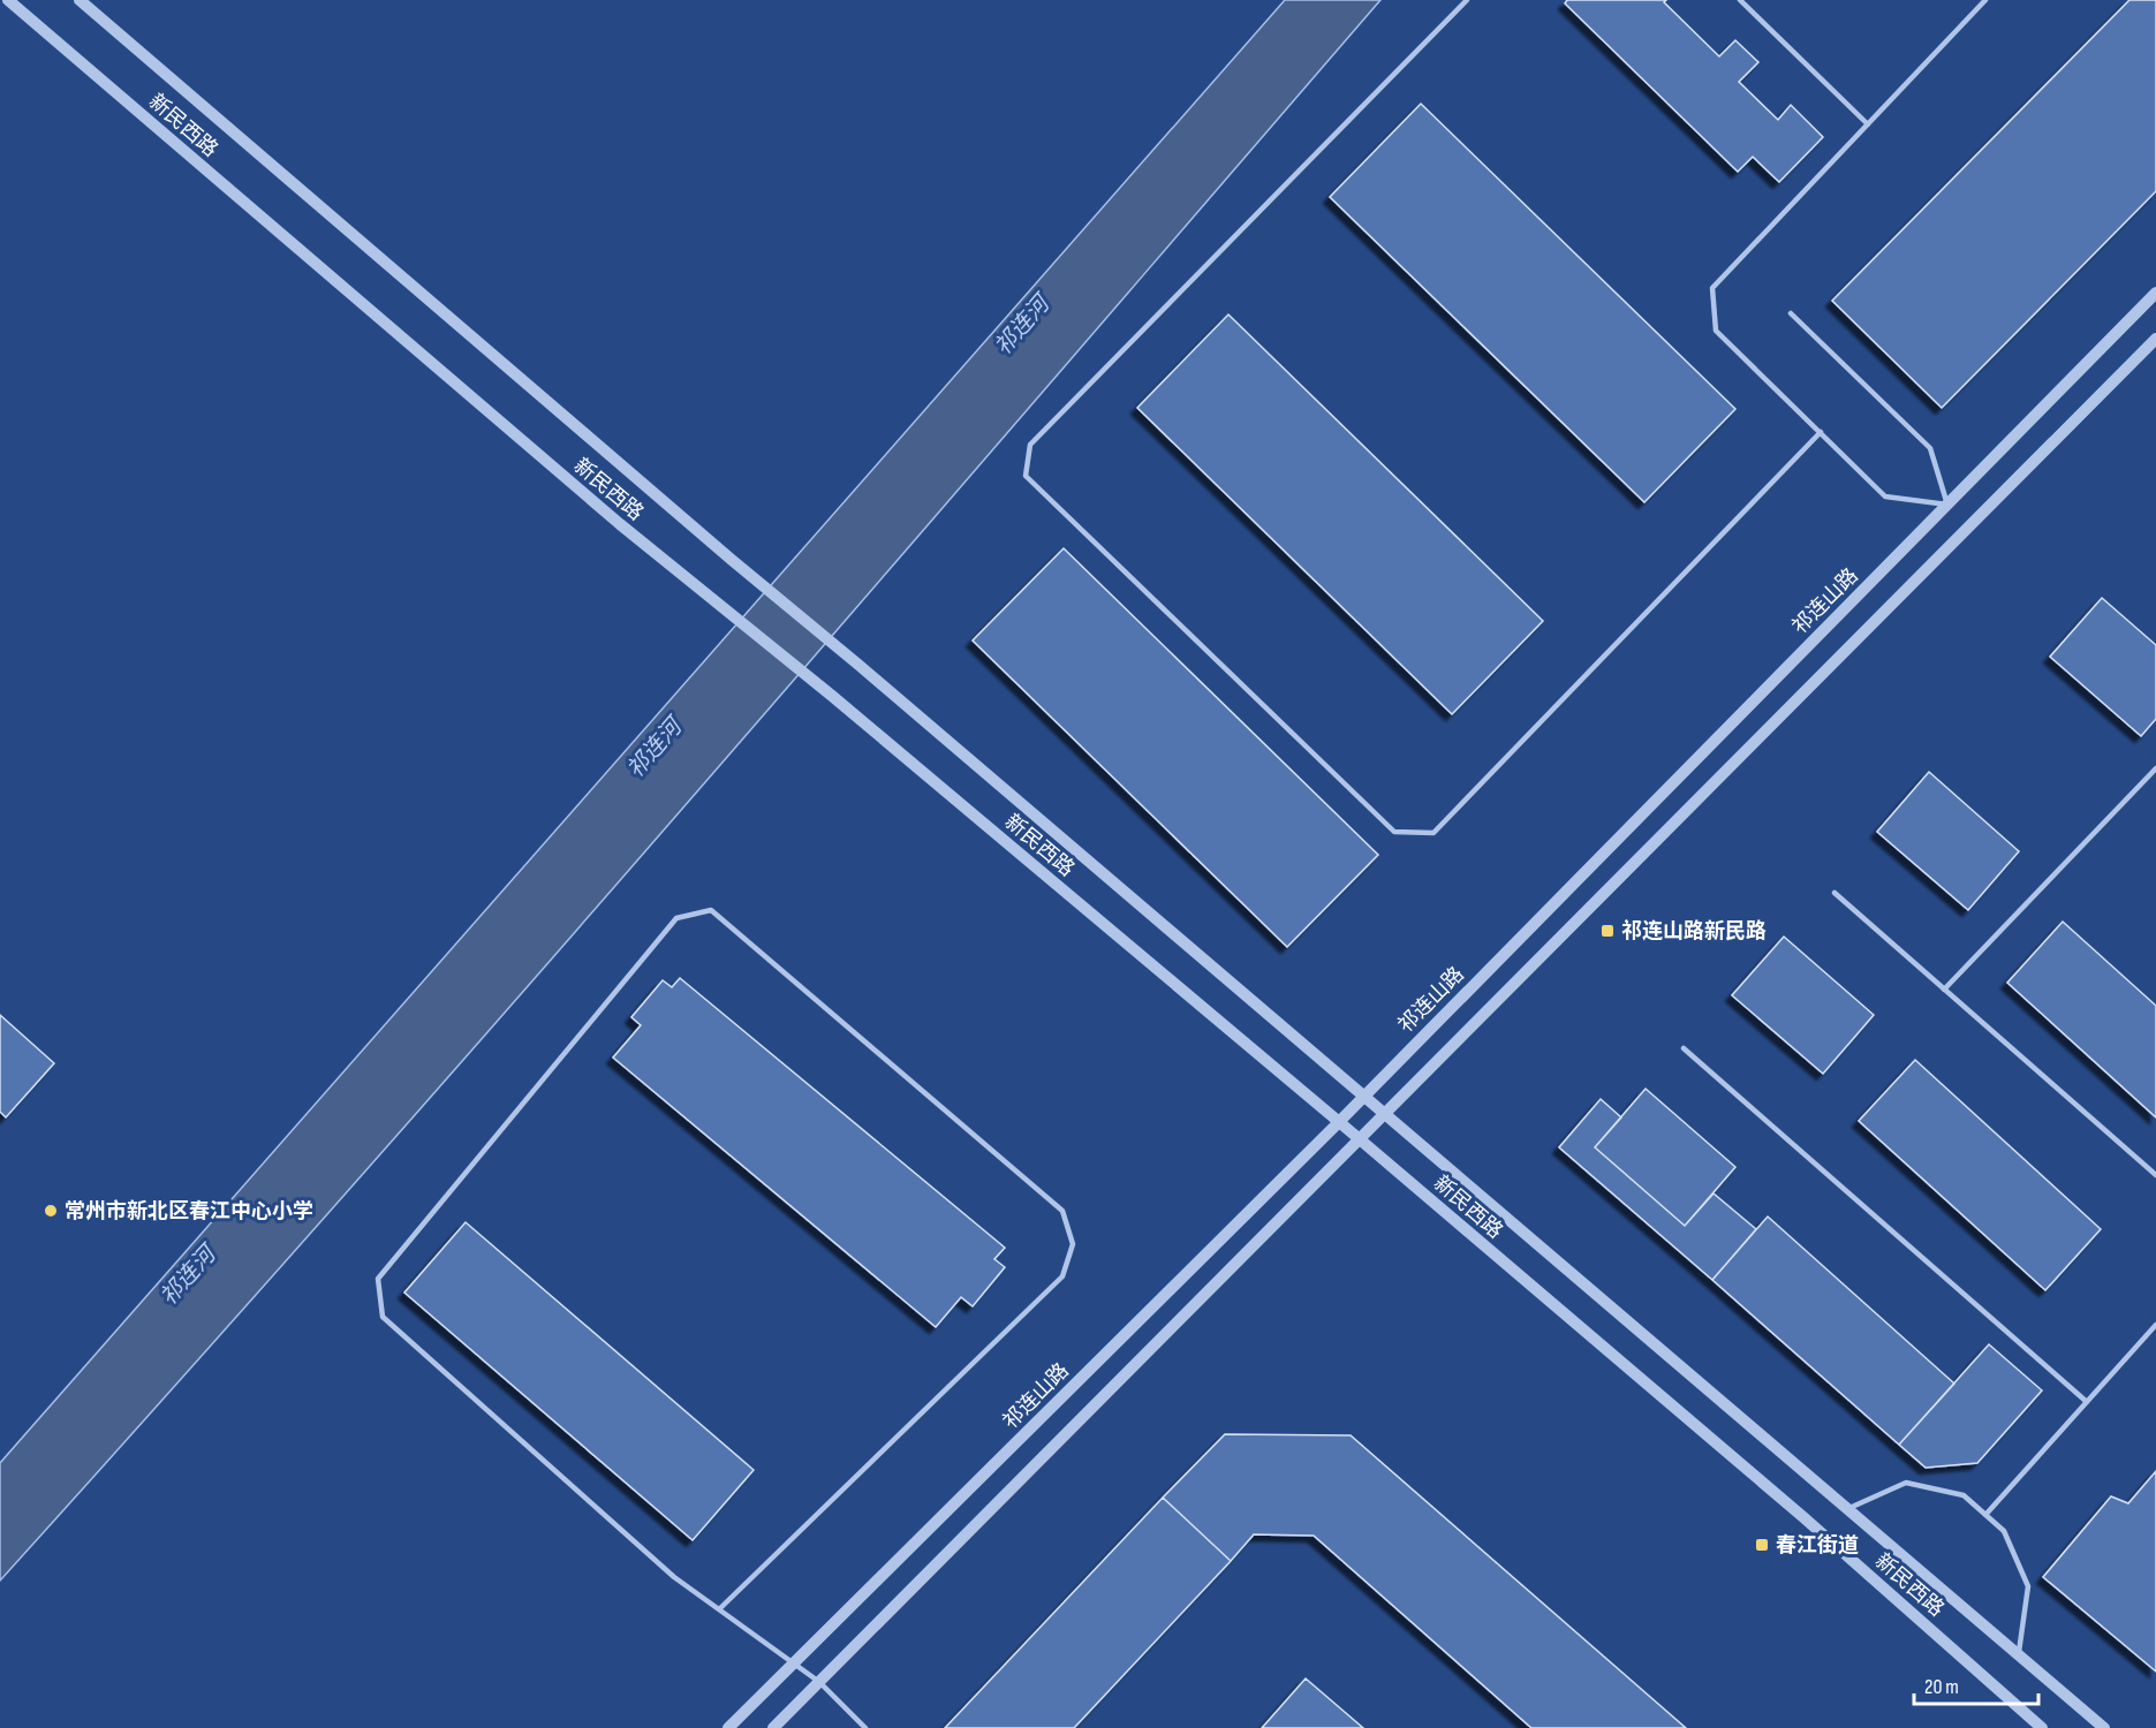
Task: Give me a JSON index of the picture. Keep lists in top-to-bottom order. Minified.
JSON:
{"streets":{"street":["新民西路","祁连山路"]},"crossings":[["新民西路","祁连山路"]],"water":["祁连河"],"places":{"transit":["祁连山路新民路","春江街道"],"other":["常州市新北区春江中心小学"]},"scale_bar":"20 m"}
